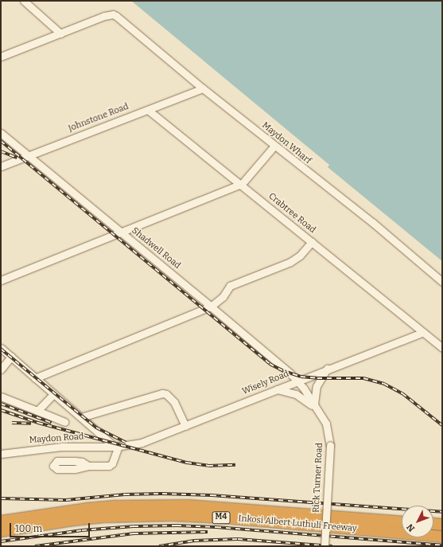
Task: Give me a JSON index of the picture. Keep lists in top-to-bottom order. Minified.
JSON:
{"streets":{"highway":["M4","Inkosi Albert Luthuli Freeway"],"street":["Johnstone Road","Maydon Wharf","Crabtree Road","Shadwell Road","Wisely Road","Maydon Road","Rick Turner Road"]},"crossings":[["Johnstone Road","Maydon Wharf"],["Johnstone Road","Crabtree Road"],["Johnstone Road","Shadwell Road"],["Crabtree Road","Wisely Road"],["Shadwell Road","Wisely Road"],["Shadwell Road","Rick Turner Road"],["Wisely Road","Maydon Road"],["Wisely Road","Rick Turner Road"]],"scale_bar":"100 m","north":"bottom left"}
